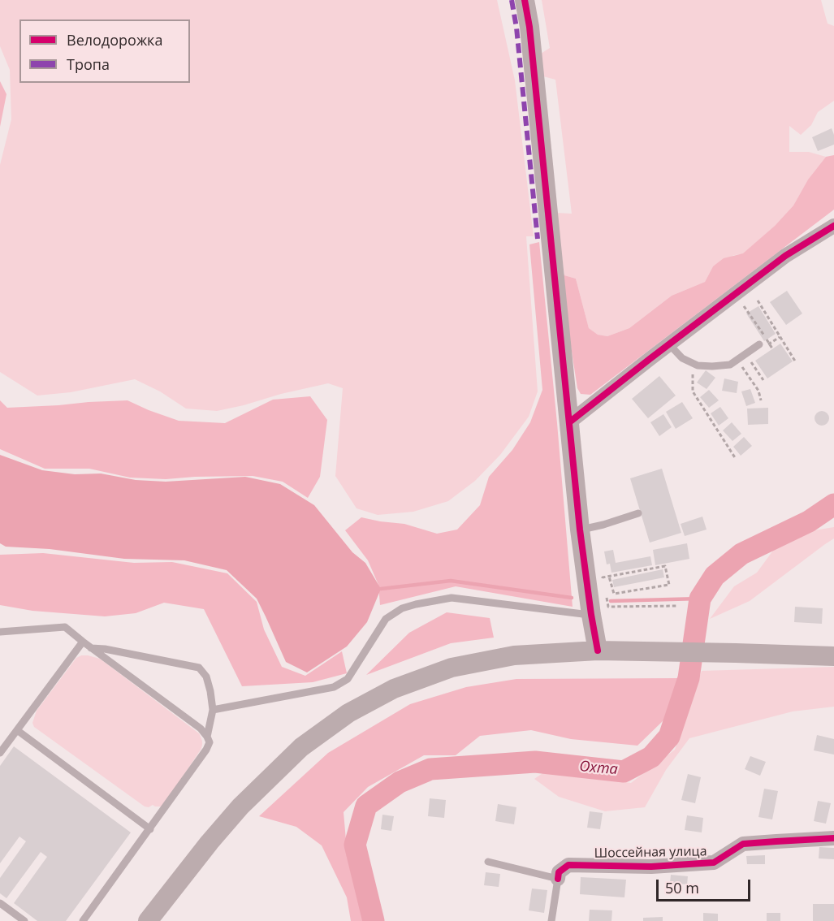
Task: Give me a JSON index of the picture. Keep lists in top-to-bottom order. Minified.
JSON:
{"streets":{"street":["Шоссейная улица"]},"water":["Охта"],"legend":["Велодорожка","Тропа"],"scale_bar":"50 m"}
